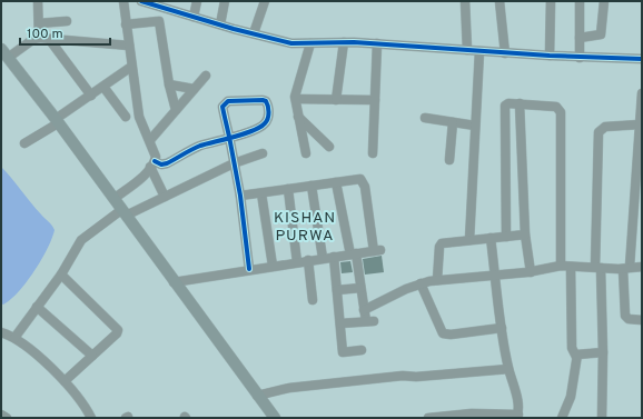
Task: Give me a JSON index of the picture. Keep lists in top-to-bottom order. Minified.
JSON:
{"districts":["KISHAN PURWA"],"scale_bar":"100 m"}
